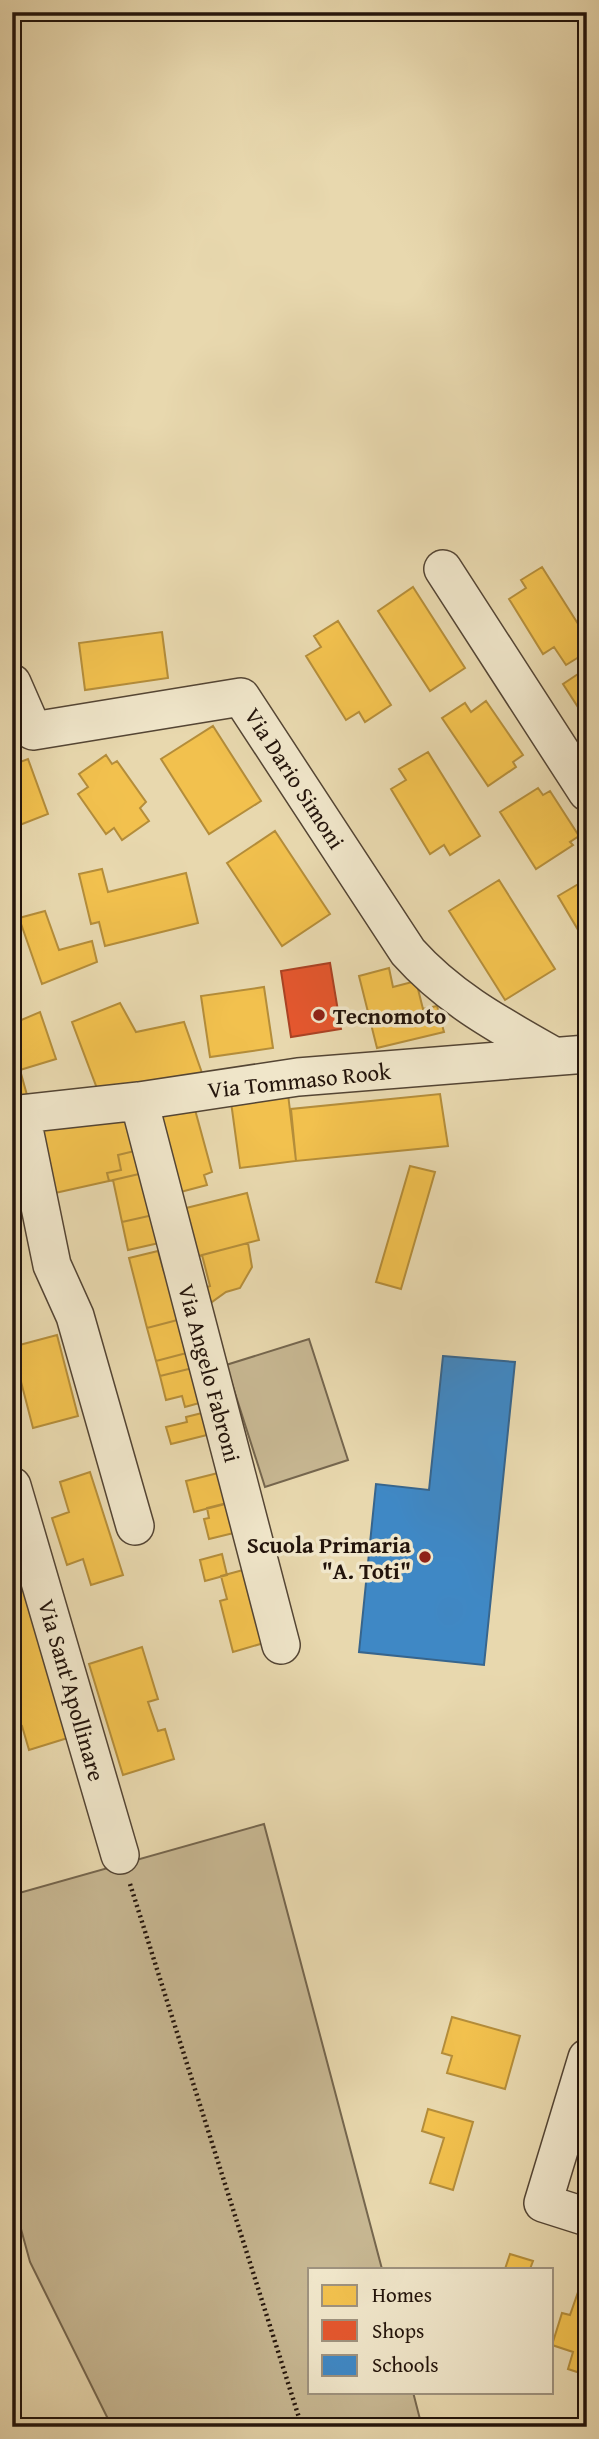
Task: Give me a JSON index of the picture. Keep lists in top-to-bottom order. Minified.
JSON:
{"streets":{"street":["Via Dario Simoni","Via Tommaso Rook","Via Angelo Fabroni","Via Sant'Apollinare"]},"crossings":[["Via Dario Simoni","Via Tommaso Rook"],["Via Tommaso Rook","Via Angelo Fabroni"]],"places":["Tecnomoto","Scuola Primaria \"A. Toti\""],"legend":["Homes","Shops","Schools"]}
